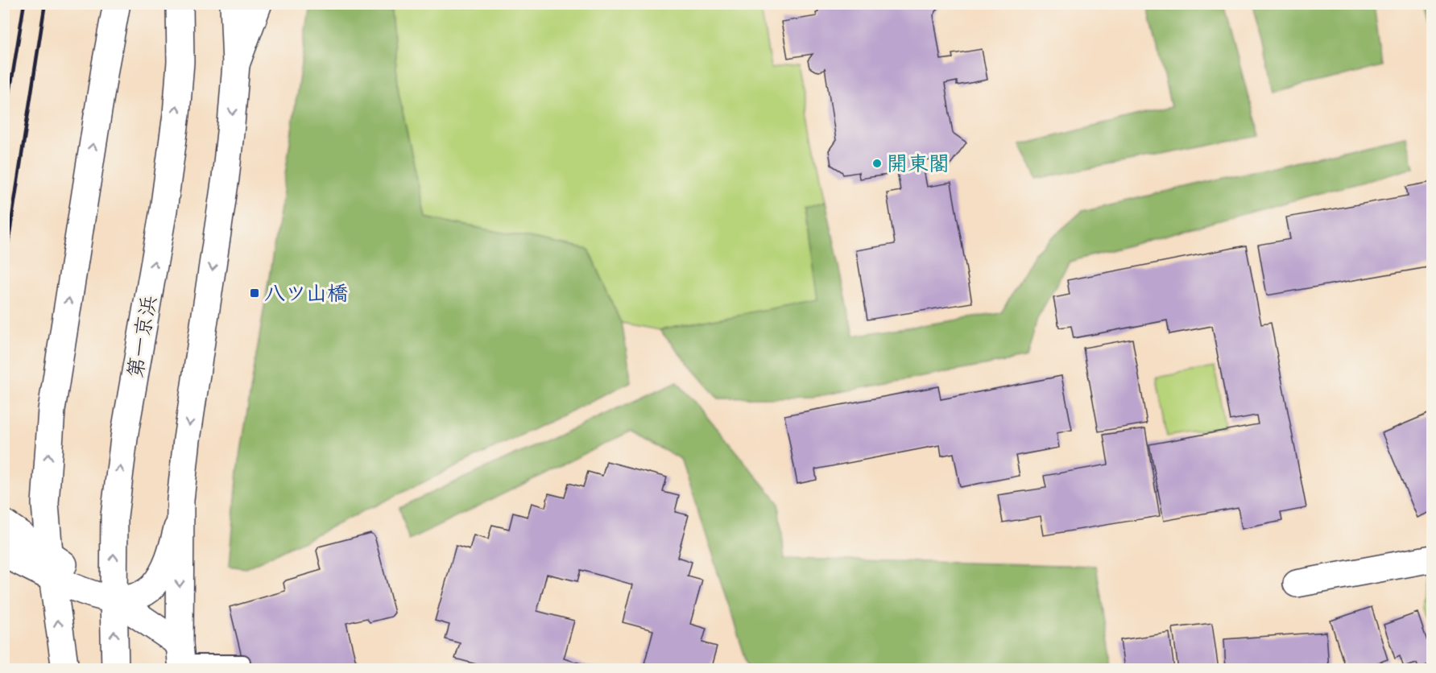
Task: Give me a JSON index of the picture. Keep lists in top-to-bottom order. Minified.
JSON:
{"streets":{"main road":["第一京浜"]},"places":{"other":["開東閣"],"transit":["八ツ山橋"]}}
